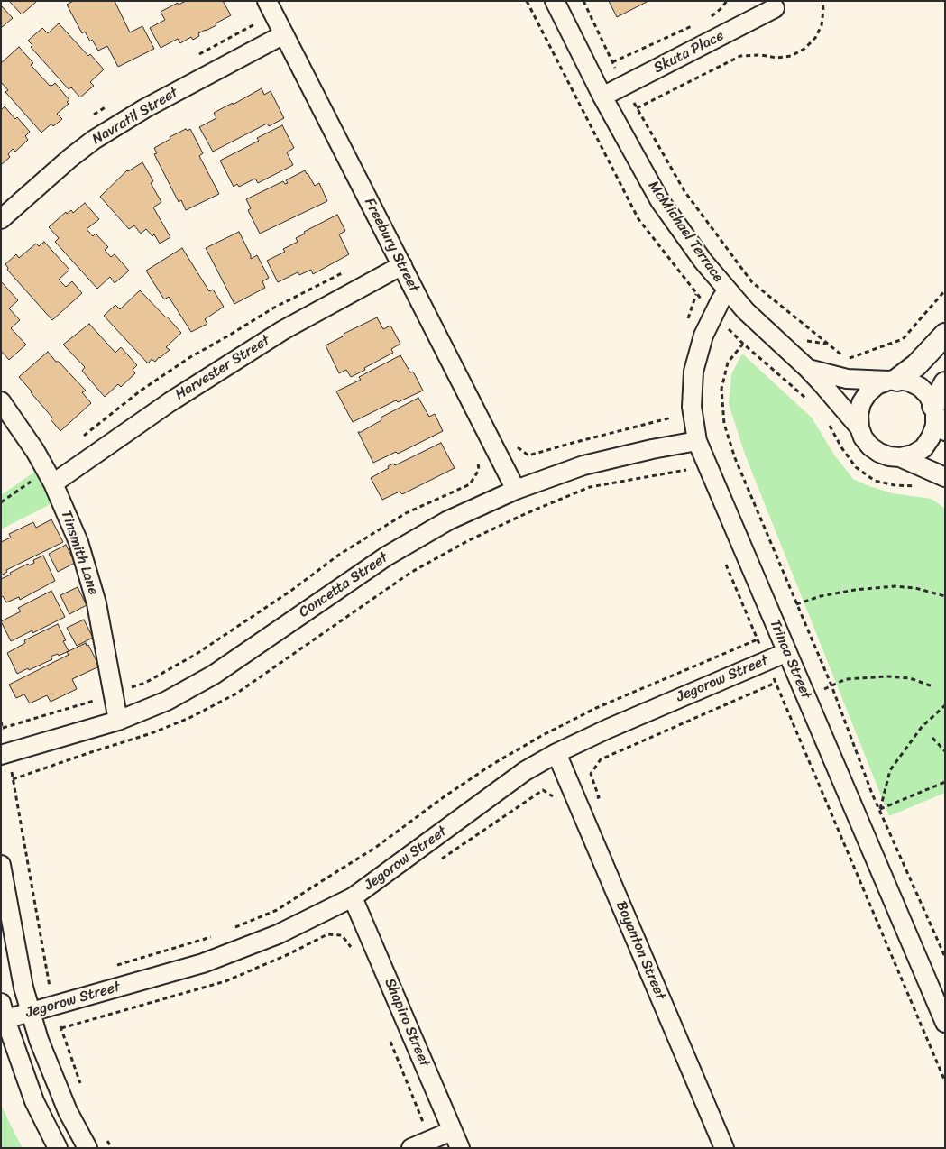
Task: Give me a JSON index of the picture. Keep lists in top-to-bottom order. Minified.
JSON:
{"streets":{"street":["Skuta Place","Navratil Street","McMichael Terrace","Freebury Street","Harvester Street","Tinsmith Lane","Concetta Street","Trinca Street","Jegorow Street","Boyanton Street","Shapiro Street"]},"crossings":[["Skuta Place","McMichael Terrace"],["Navratil Street","Freebury Street"],["McMichael Terrace","Trinca Street"],["Freebury Street","Harvester Street"],["Freebury Street","Concetta Street"],["Harvester Street","Tinsmith Lane"],["Tinsmith Lane","Concetta Street"],["Concetta Street","Trinca Street"],["Trinca Street","Jegorow Street"],["Jegorow Street","Boyanton Street"],["Jegorow Street","Shapiro Street"]]}
